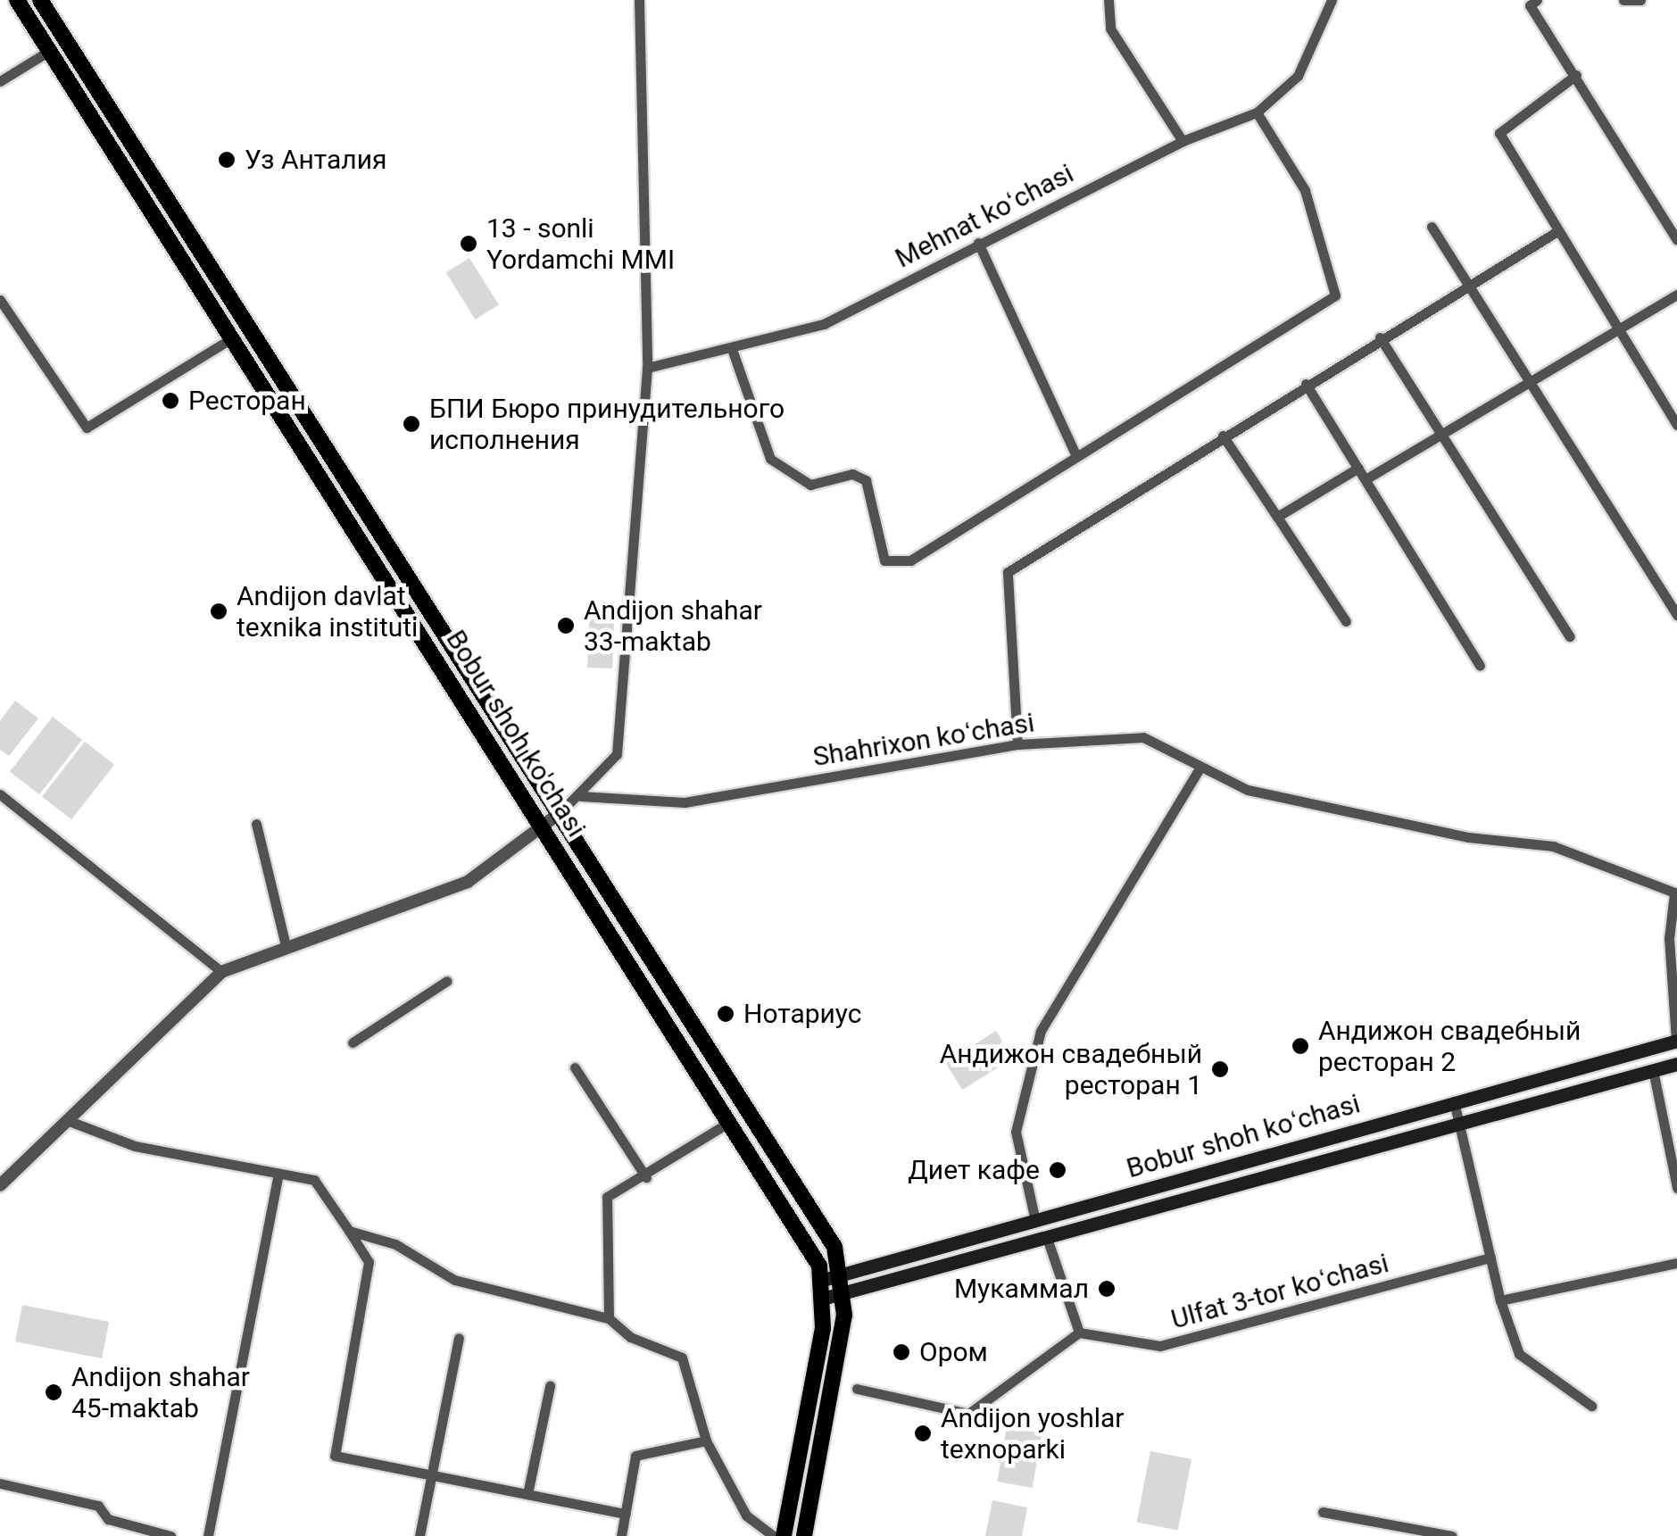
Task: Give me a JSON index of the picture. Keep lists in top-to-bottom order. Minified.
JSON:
{"streets":{"main road":["Bobur shoh ko'chasi","Bobur shoh koʻchasi"],"street":["Mehnat koʻchasi","Shahrixon koʻchasi","Ulfat 3-tor koʻchasi"]},"crossings":[["Bobur shoh ko'chasi","Bobur shoh koʻchasi"]],"places":["Уз Анталия","13 - sonli Yordamchi MMI","Ресторан","БПИ Бюро принудительного исполнения","Andijon davlat texnika instituti","Andijon shahar 33-maktab","Нотариус","Андижон свадебный ресторан 2","Андижон свадебный ресторан 1","Диет кафе","Мукаммал","Ором","Andijon shahar 45-maktab","Andijon yoshlar texnoparki"]}
